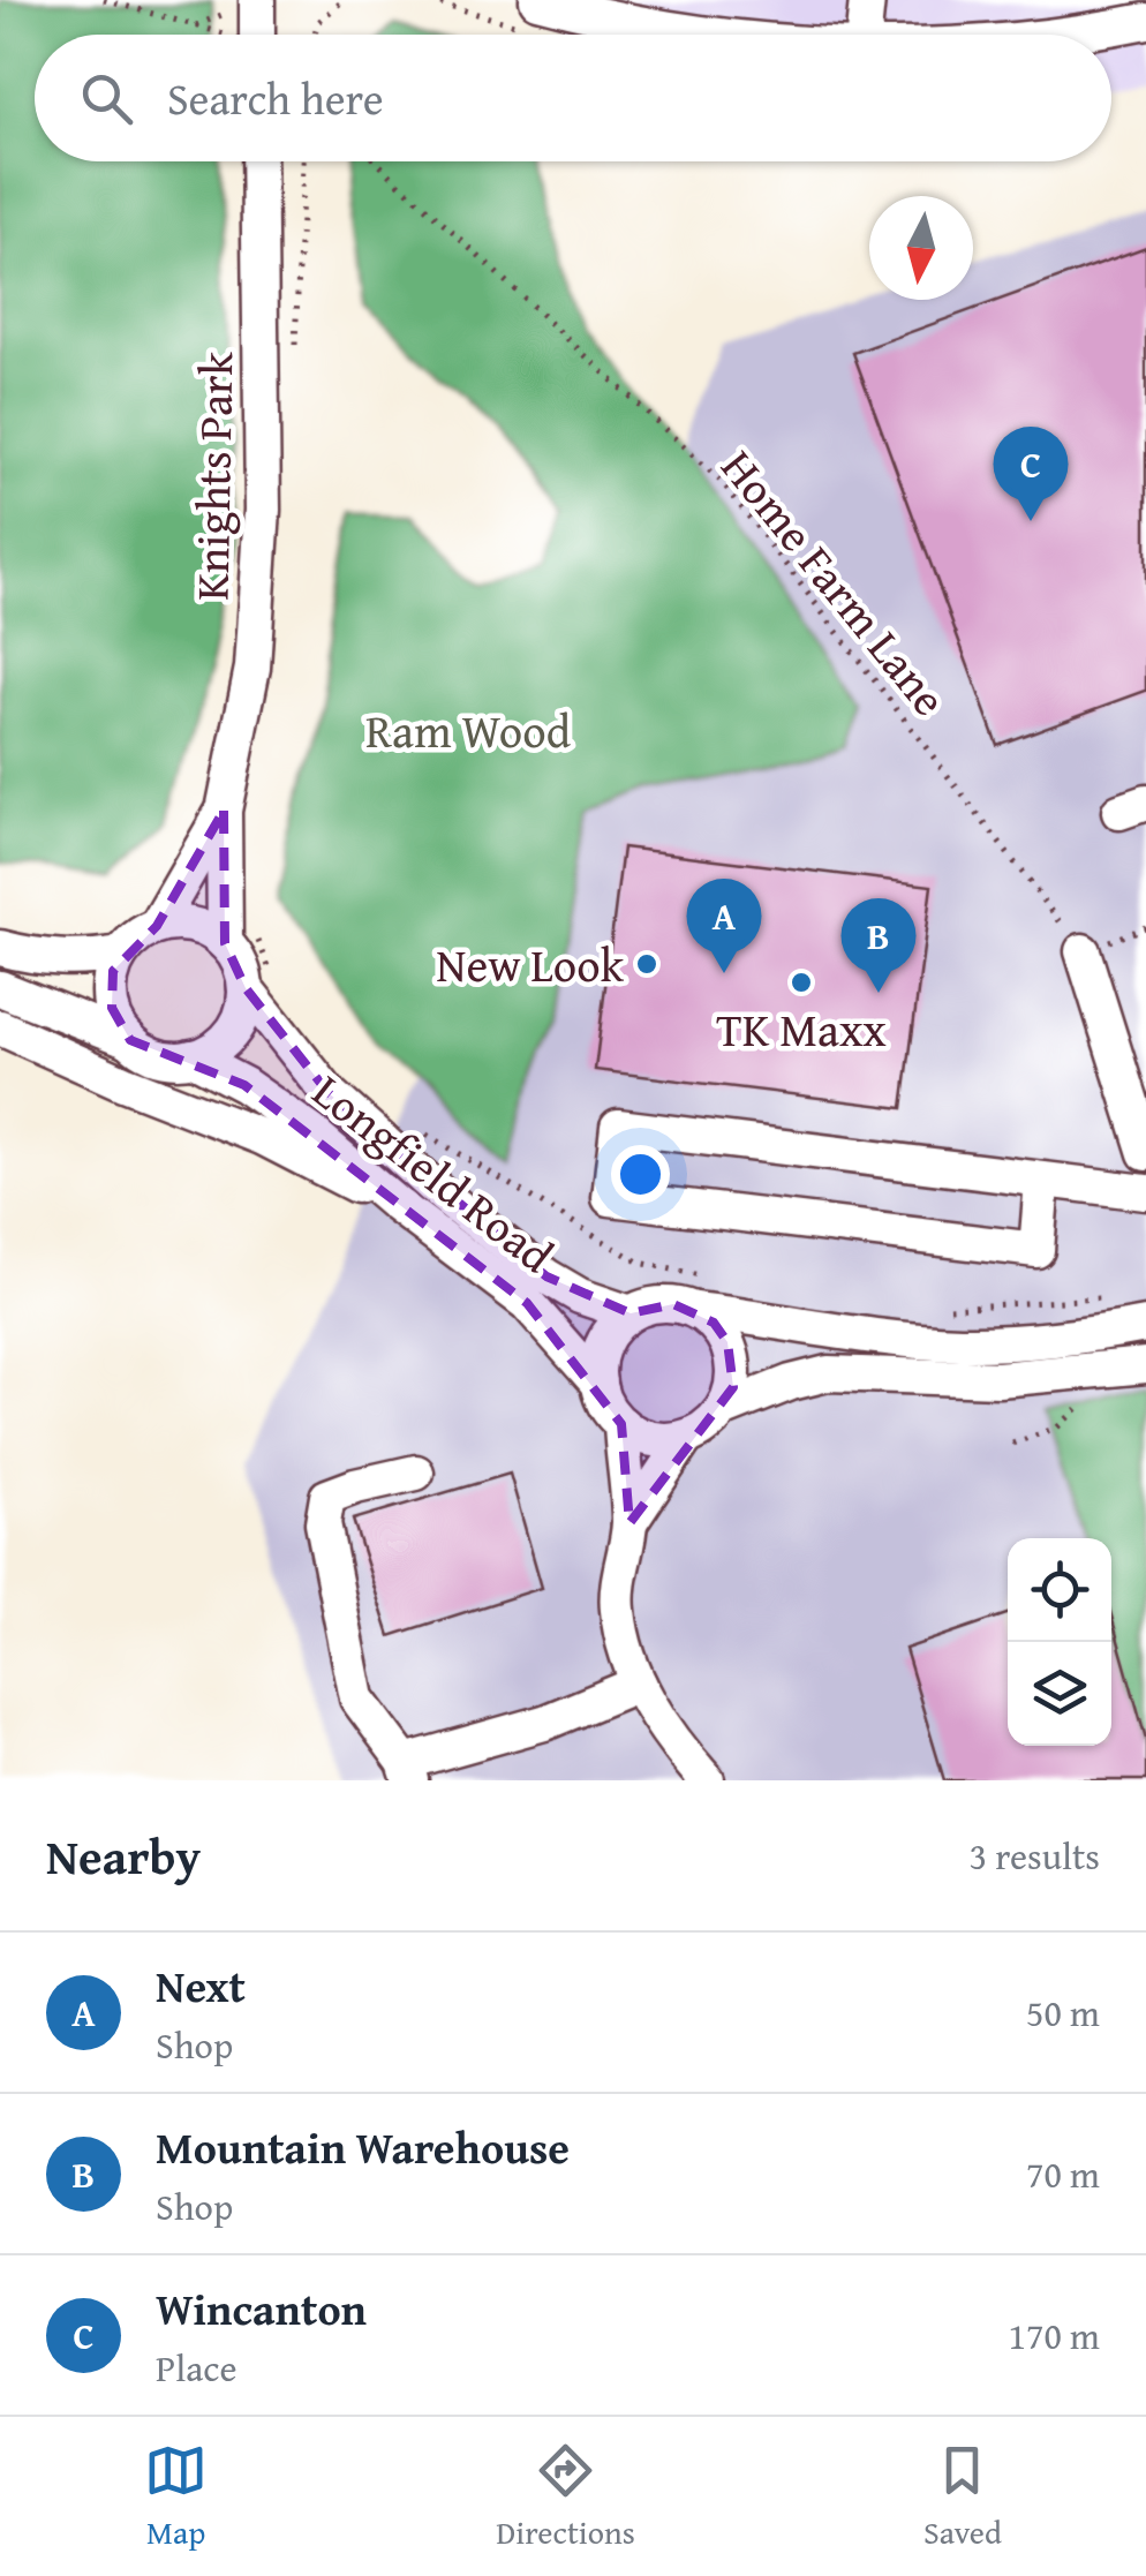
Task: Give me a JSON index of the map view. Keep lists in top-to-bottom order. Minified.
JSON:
{"streets":{"street":["Knights Park","Longfield Road"],"path":["Home Farm Lane"]},"crossings":[["Knights Park","Longfield Road"]],"parks":["Ram Wood"],"places":["New Look","TK Maxx"],"north":"bottom","page":{"search":"Search here","pins":["C","A","B"],"heading":["Nearby","3 results"],"list":[{"mark":"A","name":"Next","note":"Shop","value":"50 m"},{"mark":"B","name":"Mountain Warehouse","note":"Shop","value":"70 m"},{"mark":"C","name":"Wincanton","note":"Place","value":"170 m"}],"nav":["Map","Directions","Saved"]}}
